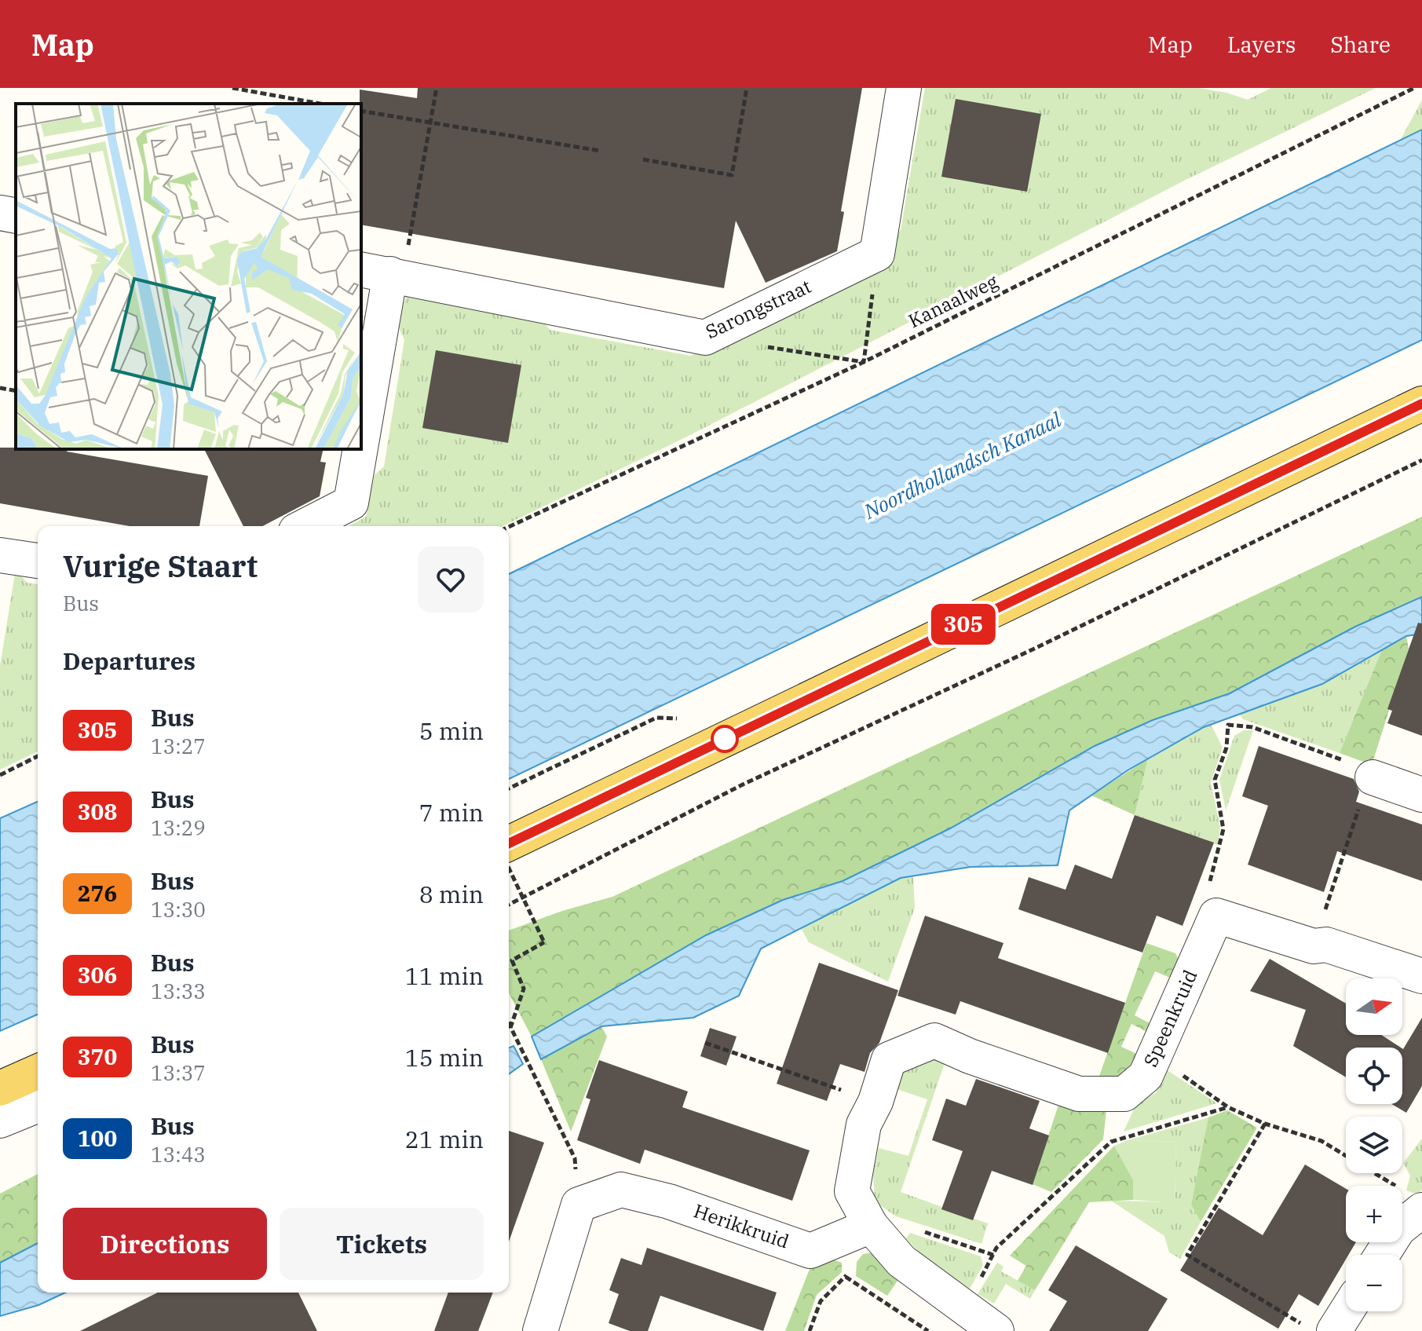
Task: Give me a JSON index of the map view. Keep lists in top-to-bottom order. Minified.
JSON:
{"streets":{"street":["Sarongstraat","Speenkruid","Herikkruid"],"path":["Kanaalweg"]},"crossings":[["Speenkruid","Herikkruid"]],"water":["Noordhollandsch Kanaal"],"lines":["bus line 305"],"north":"right","page":{"header":"Map","nav":["Map","Layers","Share"],"on_map":"305","heading":[["Vurige Staart","Bus"],"Departures"],"list":[{"mark":"305","name":"Bus","note":"13:27","value":"5 min"},{"mark":"308","name":"Bus","note":"13:29","value":"7 min"},{"mark":"276","name":"Bus","note":"13:30","value":"8 min"},{"mark":"306","name":"Bus","note":"13:33","value":"11 min"},{"mark":"370","name":"Bus","note":"13:37","value":"15 min"},{"mark":"100","name":"Bus","note":"13:43","value":"21 min"}],"map_buttons":["+","−"],"buttons":["Directions","Tickets"]}}
